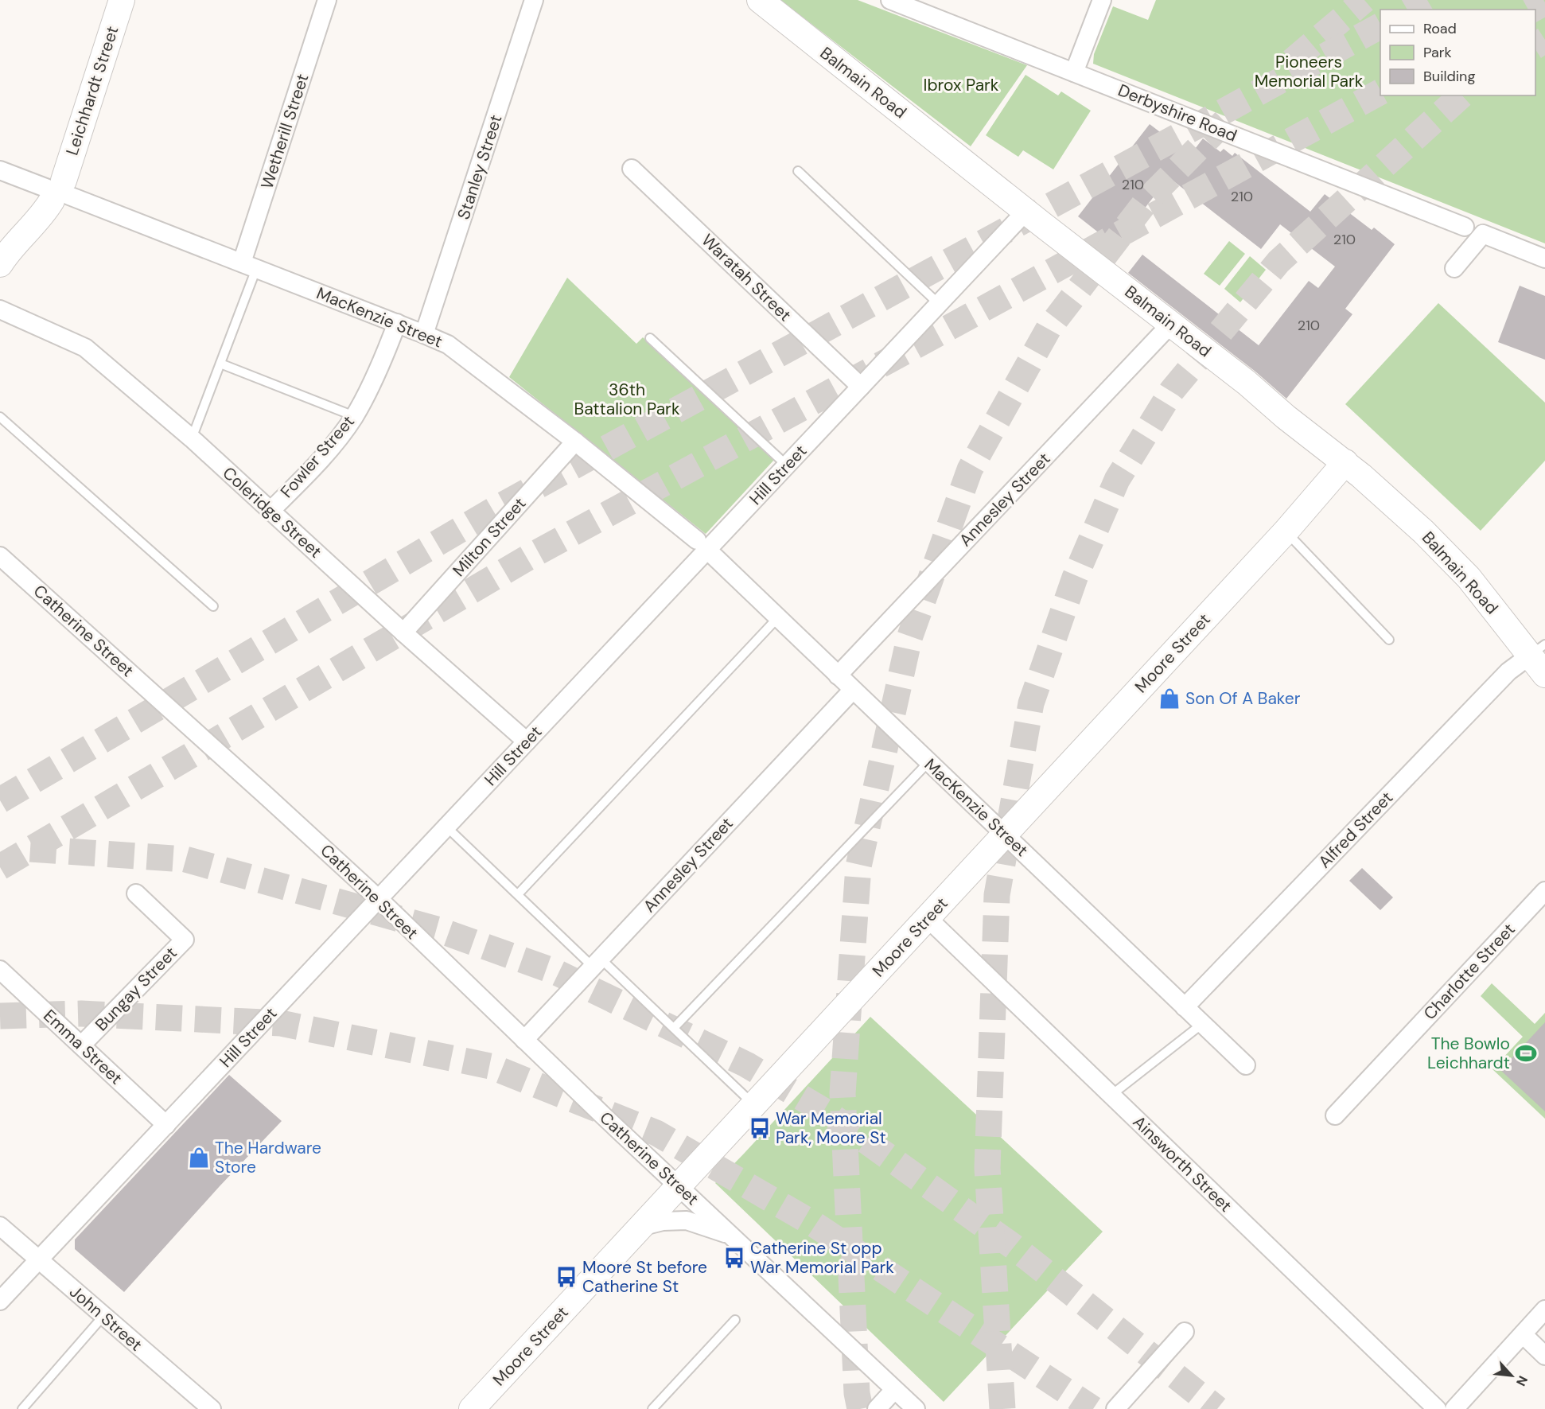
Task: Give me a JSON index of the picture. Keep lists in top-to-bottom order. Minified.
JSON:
{"streets":{"main road":["Balmain Road","Leichhardt Street","Moore Street"],"street":["Derbyshire Road","Wetherill Street","Stanley Street","Waratah Street","MacKenzie Street","Fowler Street","Hill Street","Annesley Street","Coleridge Street","Milton Street","Catherine Street","Alfred Street","Charlotte Street","Bungay Street","Emma Street","Ainsworth Street","John Street"]},"crossings":[["Balmain Road","Hill Street"],["Balmain Road","Annesley Street"],["Balmain Road","Moore Street"],["Balmain Road","Alfred Street"],["Leichhardt Street","MacKenzie Street"],["Wetherill Street","MacKenzie Street"],["Stanley Street","MacKenzie Street"],["Waratah Street","Hill Street"],["MacKenzie Street","Fowler Street"],["MacKenzie Street","Hill Street"],["MacKenzie Street","Annesley Street"],["MacKenzie Street","Milton Street"],["MacKenzie Street","Moore Street"],["MacKenzie Street","Alfred Street"],["Fowler Street","Coleridge Street"],["Hill Street","Coleridge Street"],["Hill Street","Catherine Street"],["Hill Street","Emma Street"],["Hill Street","John Street"],["Annesley Street","Catherine Street"],["Coleridge Street","Milton Street"],["Catherine Street","Moore Street"],["Moore Street","Ainsworth Street"],["Bungay Street","Emma Street"]],"parks":["Pioneers Memorial Park","Ibrox Park","36th Battalion Park"],"places":{"shop":["Son Of A Baker","The Hardware Store"],"sports":["The Bowlo Leichhardt"],"bus stop":["War Memorial Park, Moore St","Catherine St opp War Memorial Park","Moore St before Catherine St"]},"house_numbers":["210","210","210","210"],"legend":["Road","Park","Building"],"north":"bottom right"}
